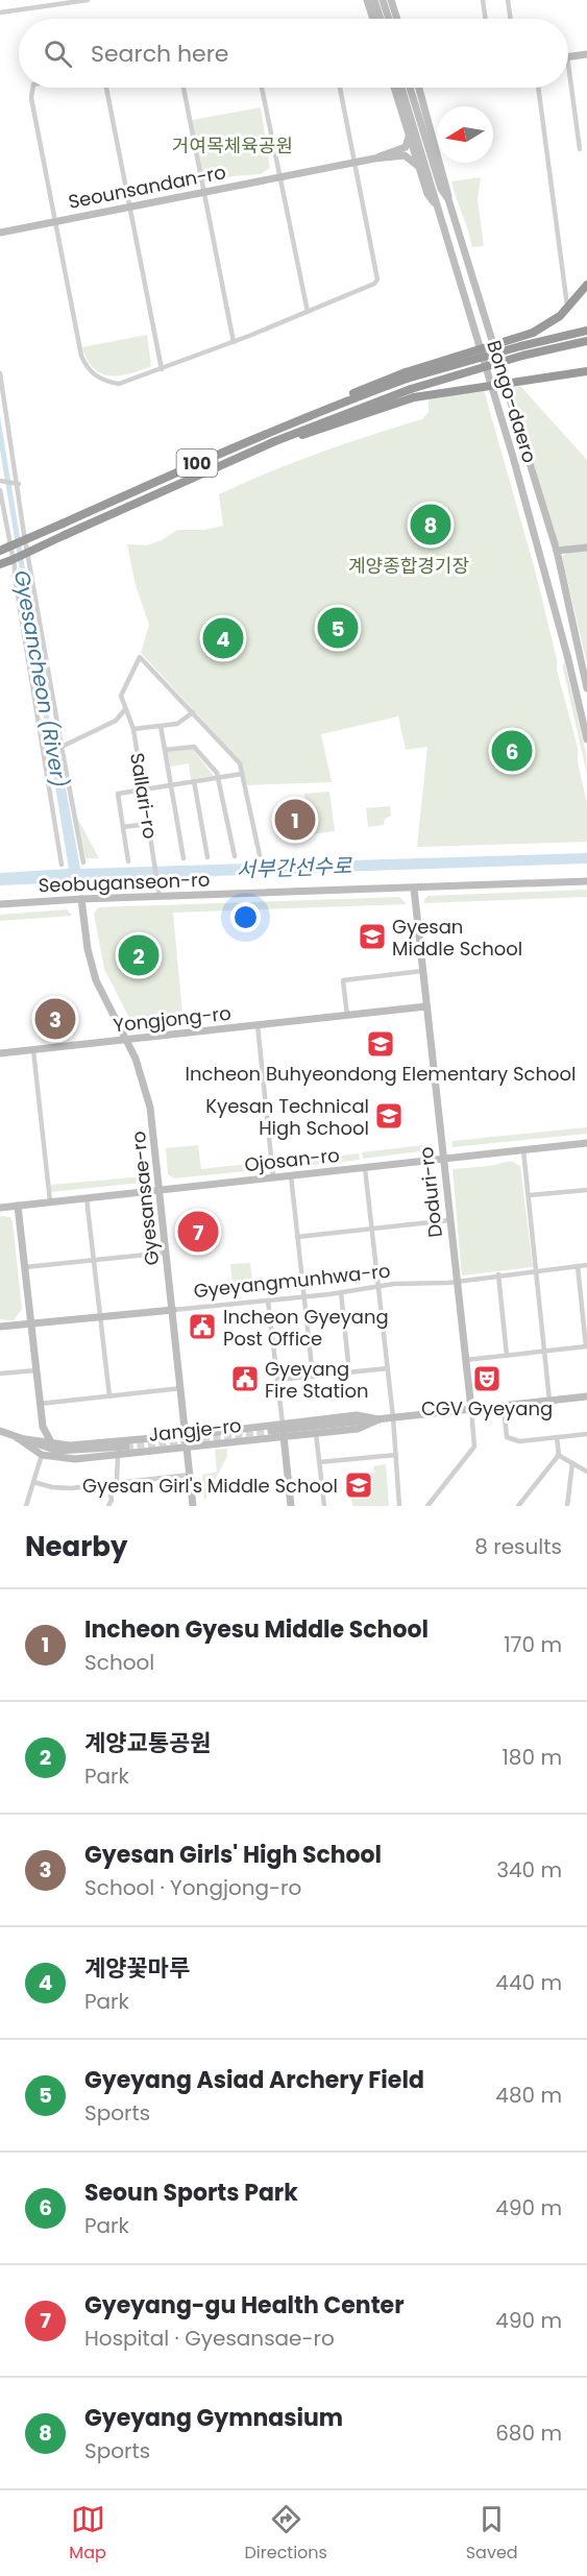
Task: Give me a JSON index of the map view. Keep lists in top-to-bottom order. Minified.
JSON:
{"streets":{"highway":["100"],"street":["Seounsandan-ro","Bongo-daero","Sallari-ro","Seobuganseon-ro","Yongjong-ro","Ojosan-ro","Doduri-ro","Gyesansae-ro","Gyeyangmunhwa-ro","Jangje-ro"]},"crossings":[["Sallari-ro","Seobuganseon-ro"],["Seobuganseon-ro","Doduri-ro"],["Seobuganseon-ro","Gyesansae-ro"],["Yongjong-ro","Doduri-ro"],["Yongjong-ro","Gyesansae-ro"],["Ojosan-ro","Doduri-ro"],["Ojosan-ro","Gyesansae-ro"],["Doduri-ro","Gyeyangmunhwa-ro"],["Doduri-ro","Jangje-ro"],["Gyesansae-ro","Gyeyangmunhwa-ro"],["Gyesansae-ro","Jangje-ro"]],"water":["Gyesancheon (River)","서부간선수로"],"parks":["거여목체육공원","계양종합경기장"],"places":{"school or university":["Gyesan Middle School","Incheon Buhyeondong Elementary School","Kyesan Technical High School","Gyesan Girl's Middle School"],"public building":["Incheon Gyeyang Post Office","Gyeyang Fire Station"],"theatre":["CGV Gyeyang"]},"north":"left","page":{"search":"Search here","pins":["8","5","4","6","1","2","3","7"],"heading":["Nearby","8 results"],"list":[{"mark":"1","name":"Incheon Gyesu Middle School","note":"School","value":"170 m"},{"mark":"2","name":"계양교통공원","note":"Park","value":"180 m"},{"mark":"3","name":"Gyesan Girls' High School","note":"School · Yongjong-ro","value":"340 m"},{"mark":"4","name":"계양꽃마루","note":"Park","value":"440 m"},{"mark":"5","name":"Gyeyang Asiad Archery Field","note":"Sports","value":"480 m"},{"mark":"6","name":"Seoun Sports Park","note":"Park","value":"490 m"},{"mark":"7","name":"Gyeyang-gu Health Center","note":"Hospital · Gyesansae-ro","value":"490 m"},{"mark":"8","name":"Gyeyang Gymnasium","note":"Sports","value":"680 m"}],"nav":["Map","Directions","Saved"]}}
